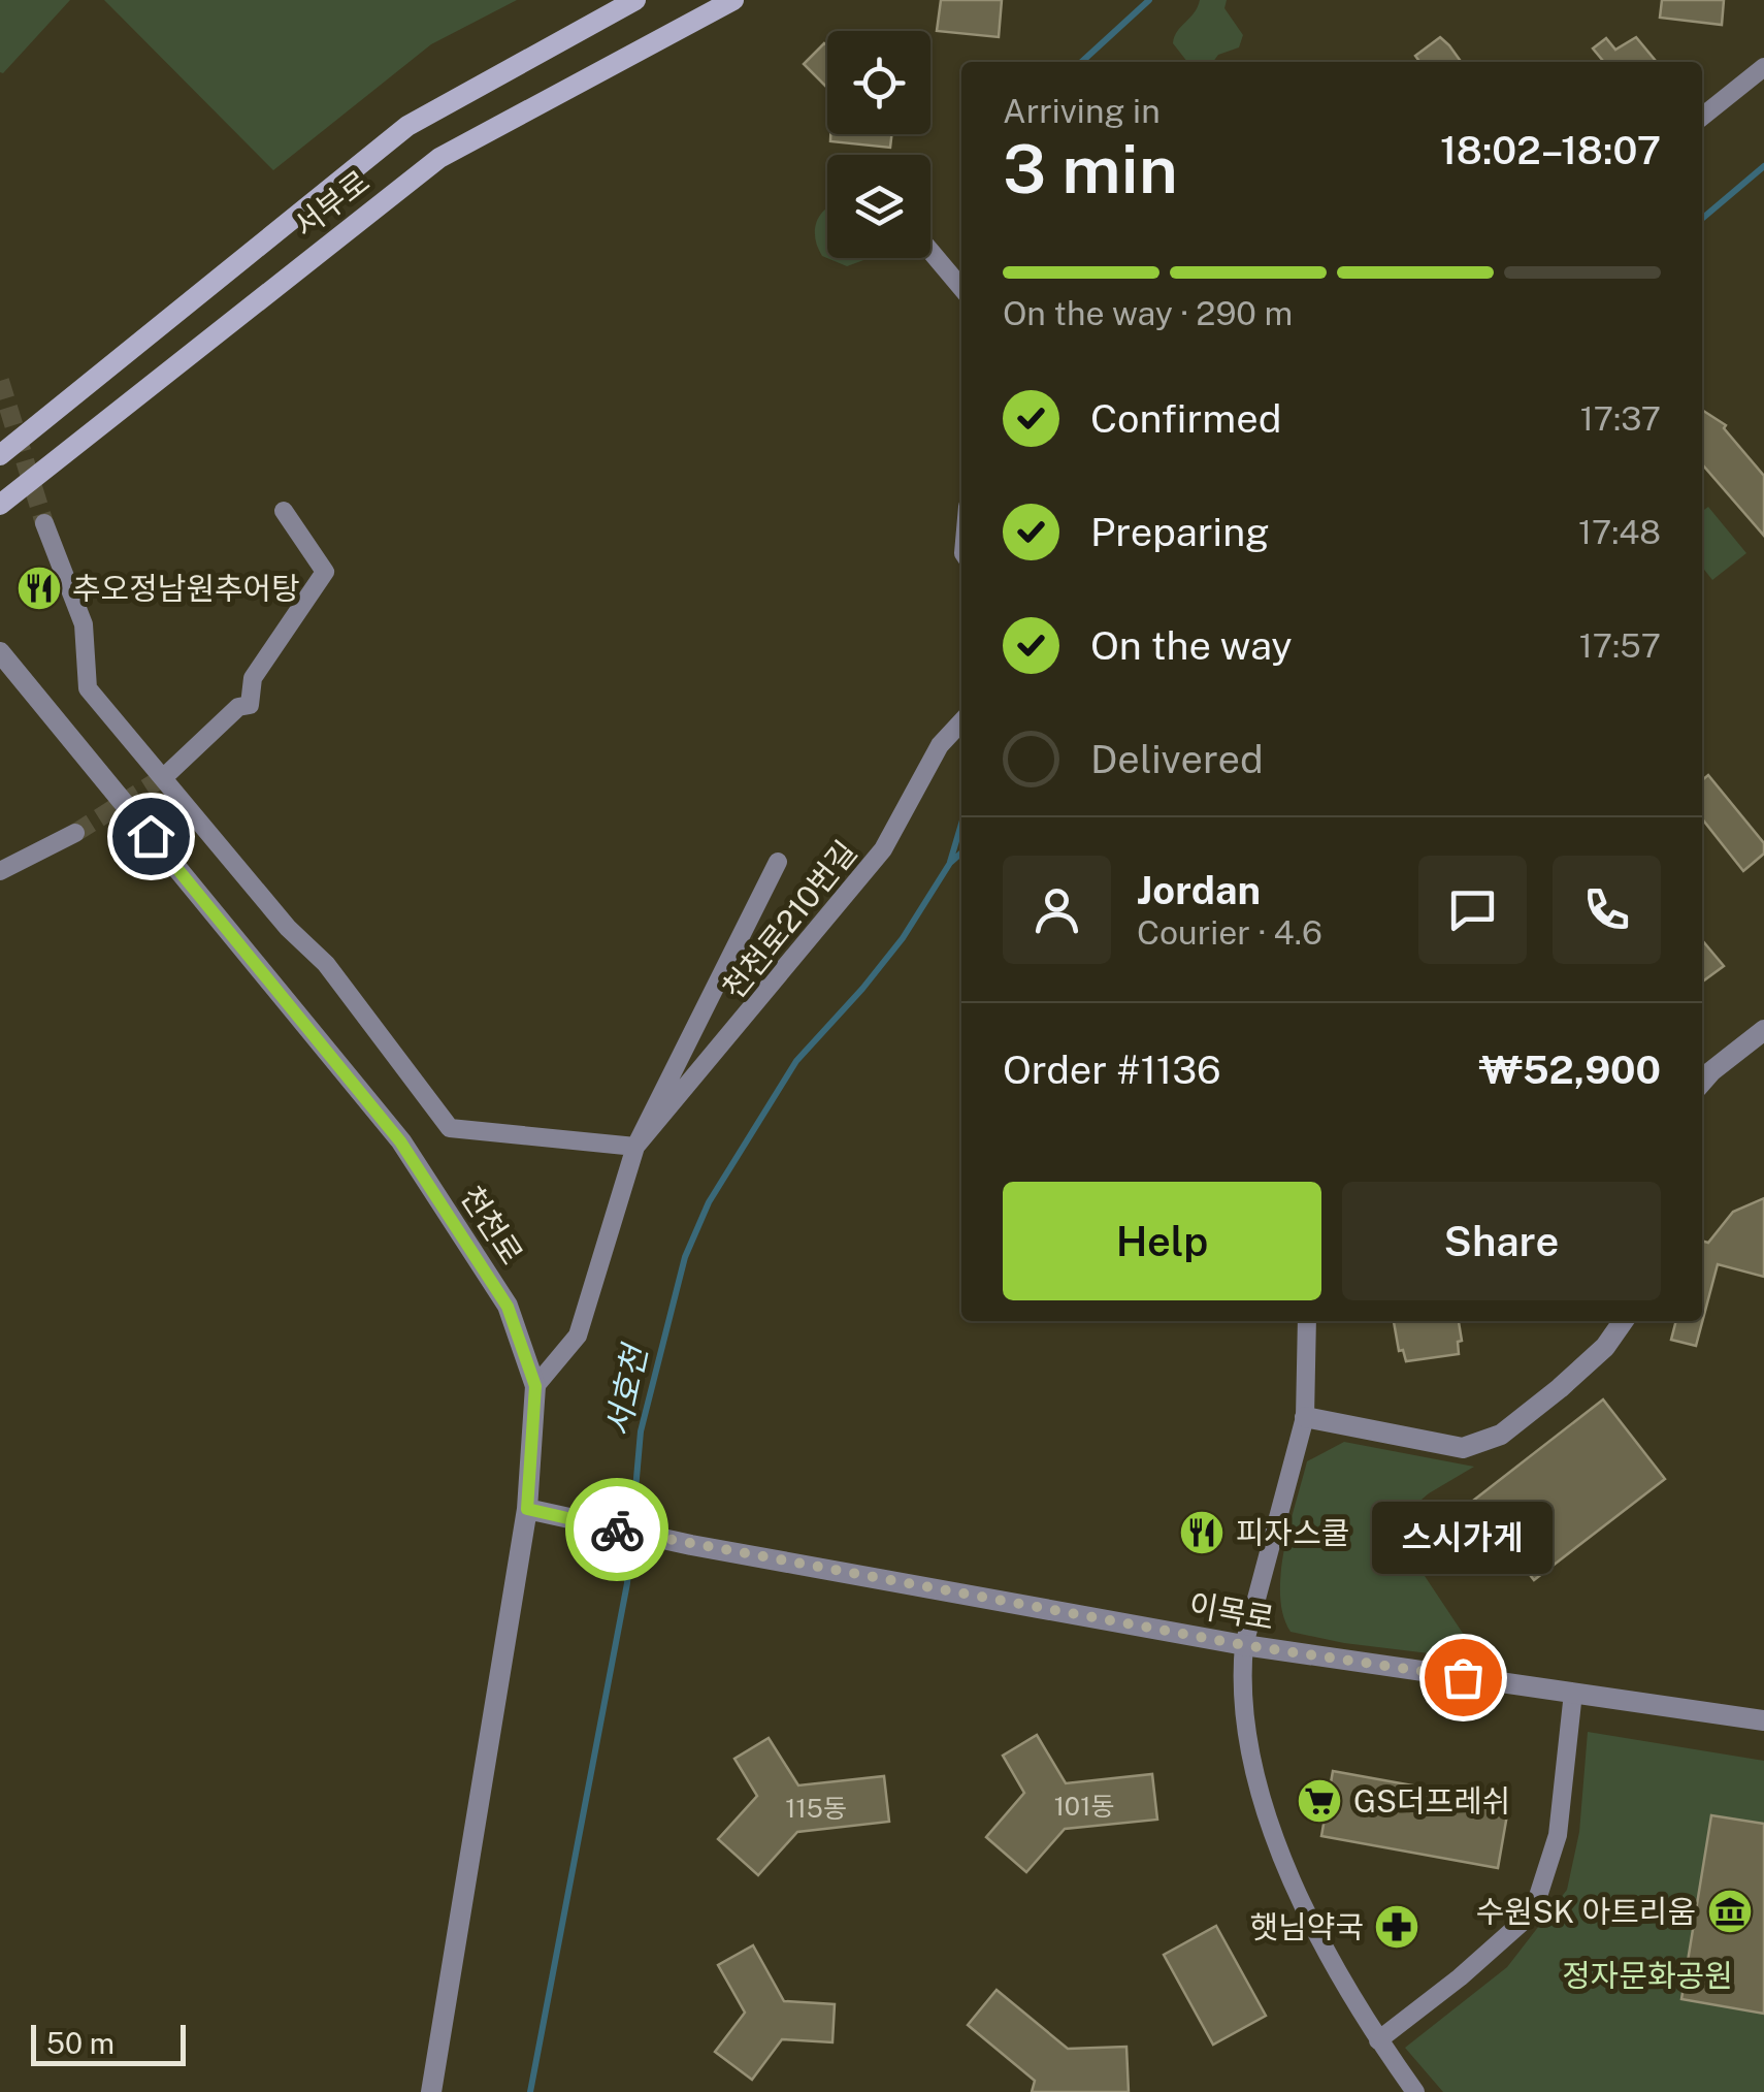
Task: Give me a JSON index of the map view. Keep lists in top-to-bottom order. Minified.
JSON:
{"streets":{"main road":["서부로"],"street":["천천로210번길","천천로","이목로"]},"crossings":[["천천로210번길","천천로"],["천천로","이목로"]],"water":["서호천"],"parks":["정자문화공원"],"places":{"restaurant":["추오정남원추어탕","피자스쿨"],"other":["스시가게"],"supermarket":["GS더프레쉬"],"museum":["수원SK 아트리움"],"pharmacy":["햇님약국"]},"house_numbers":["101동","115동"],"scale_bar":"50 m","page":{"heading":["3 min","Arriving in","18:02–18:07"],"panel":["Jordan","Courier · 4.6","Order #1136","₩52,900"],"bar":"On the way · 290 m","list":[["Confirmed","17:37"],["Preparing","17:48"],["On the way","17:57"],"Delivered"],"buttons":["Help","Share"],"bubble":"스시가게","scale":"50 m"}}
